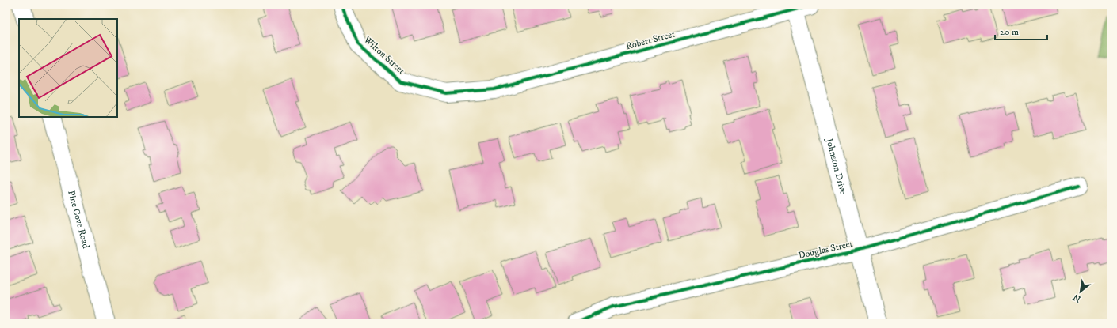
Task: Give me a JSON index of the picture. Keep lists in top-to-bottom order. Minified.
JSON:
{"streets":{"street":["Robert Street","Wilton Street","Johnston Drive","Pine Cove Road","Douglas Street"]},"crossings":[["Robert Street","Wilton Street"],["Robert Street","Johnston Drive"],["Johnston Drive","Douglas Street"]],"scale_bar":"20 m","north":"bottom left"}
